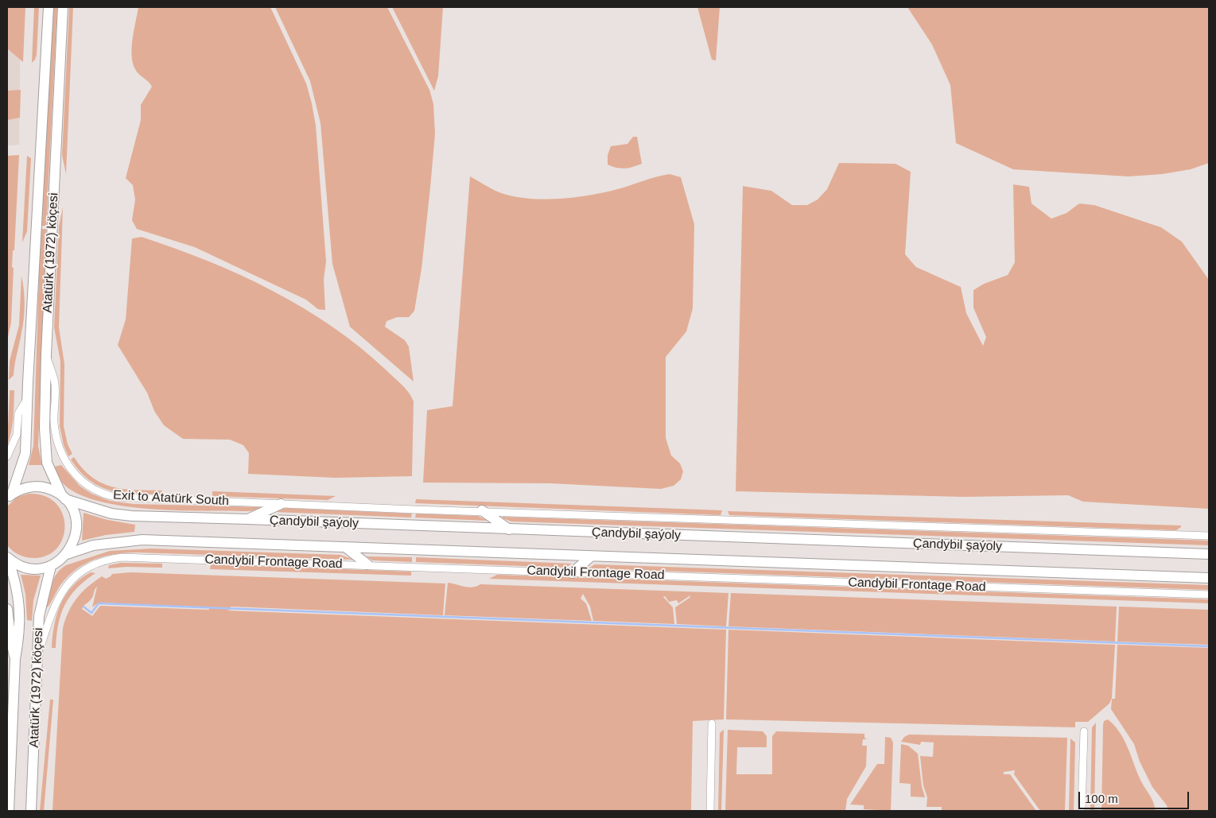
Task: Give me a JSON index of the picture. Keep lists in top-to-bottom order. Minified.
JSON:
{"streets":{"main road":["Atatürk (1972) köçesi","Çandybil şaýoly"],"street":["Exit to Atatürk South","Candybil Frontage Road"]},"crossings":[["Atatürk (1972) köçesi","Exit to Atatürk South"],["Atatürk (1972) köçesi","Çandybil şaýoly"],["Atatürk (1972) köçesi","Candybil Frontage Road"]],"scale_bar":"100 m"}
